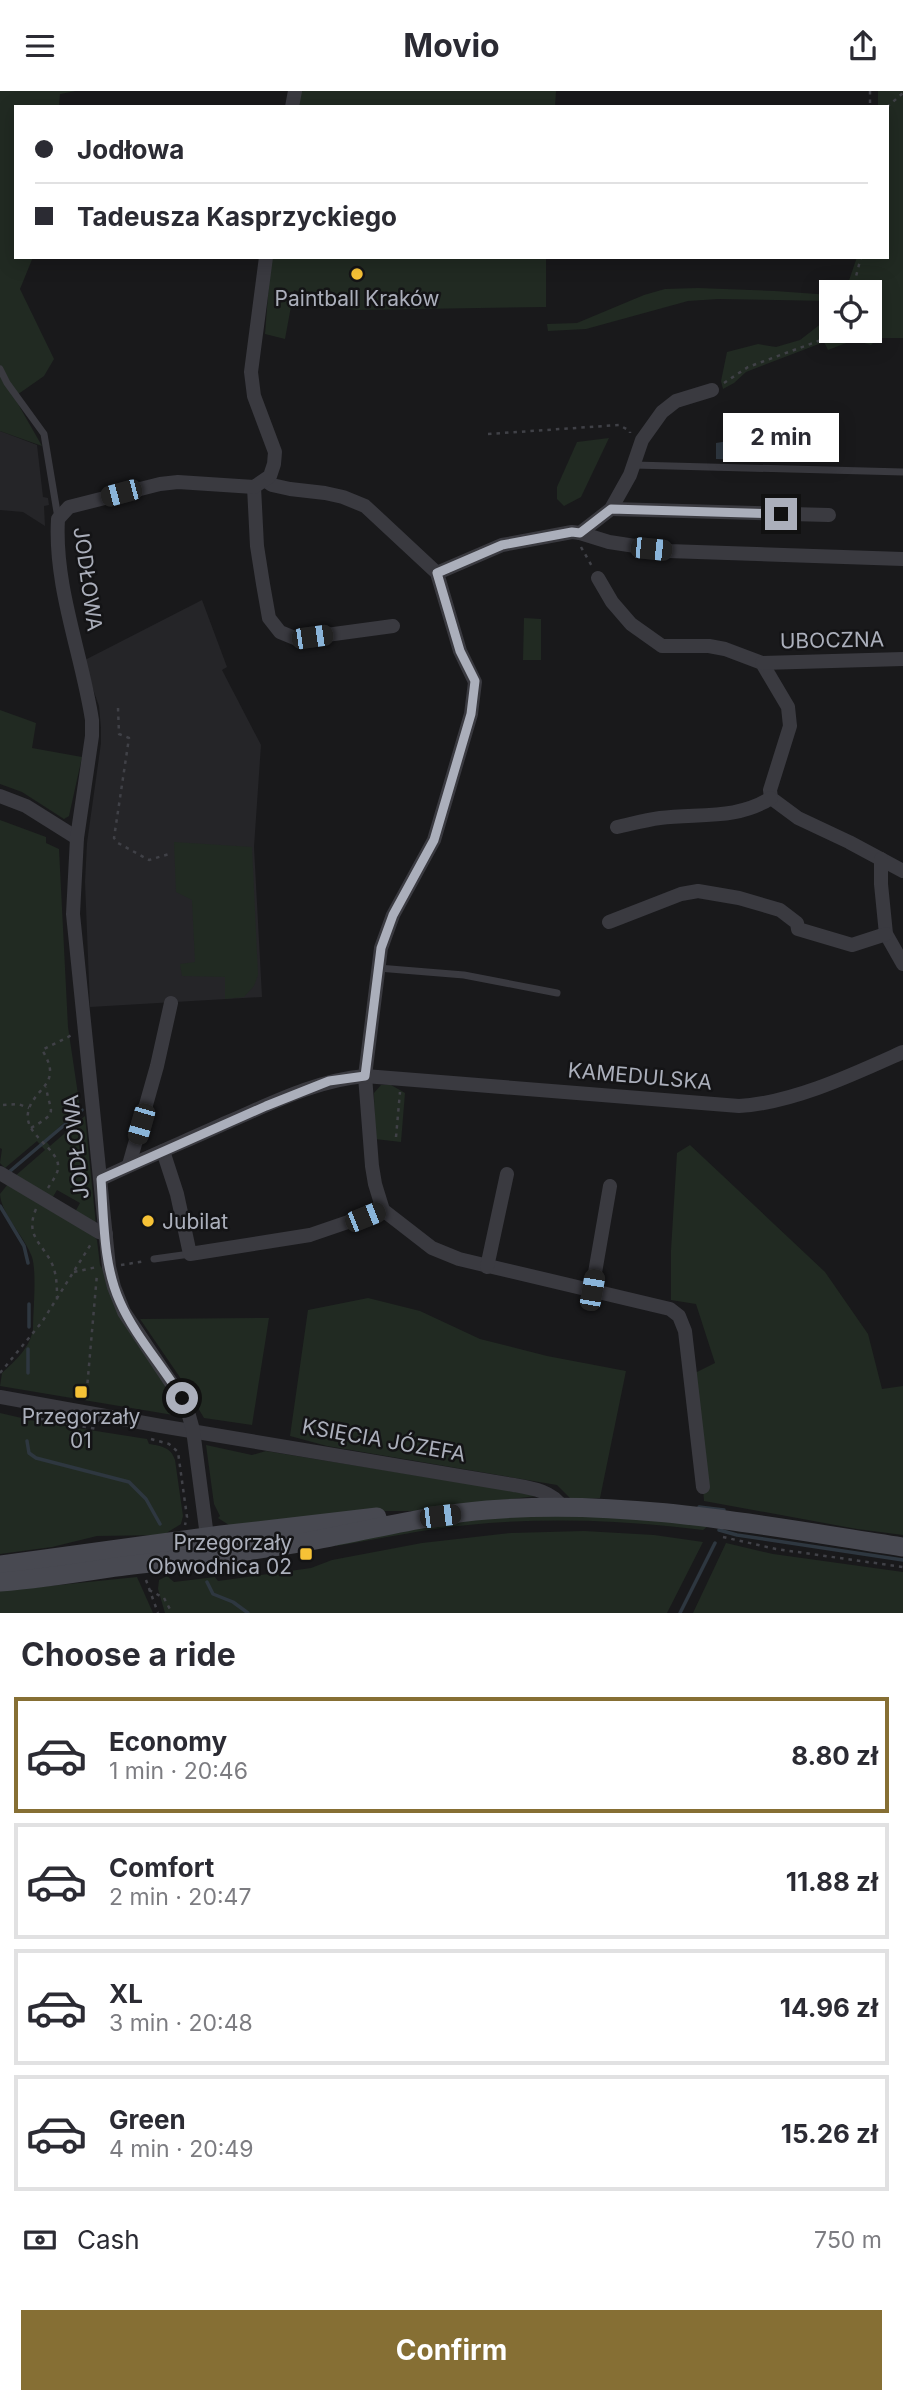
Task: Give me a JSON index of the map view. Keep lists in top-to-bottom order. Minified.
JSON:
{"streets":{"main road":["KSIĘCIA JÓZEFA"],"street":["JODŁOWA","UBOCZNA","KAMEDULSKA"]},"crossings":[["JODŁOWA","KAMEDULSKA"],["JODŁOWA","KSIĘCIA JÓZEFA"]],"places":{"other":["Paintball Kraków","Jubilat"],"transit":["Przegorzały 01","Przegorzały Obwodnica 02"]},"page":{"header":"Movio","banner":["Jodłowa","Tadeusza Kasprzyckiego"],"bubble":"2 min","heading":"Choose a ride","list":[{"name":"Economy","note":"1 min · 20:46","value":"8.80 zł"},{"name":"Comfort","note":"2 min · 20:47","value":"11.88 zł"},{"name":"XL","note":"3 min · 20:48","value":"14.96 zł"},{"name":"Green","note":"4 min · 20:49","value":"15.26 zł"}],"pay":["Cash","750 m"],"buttons":"Confirm"}}
